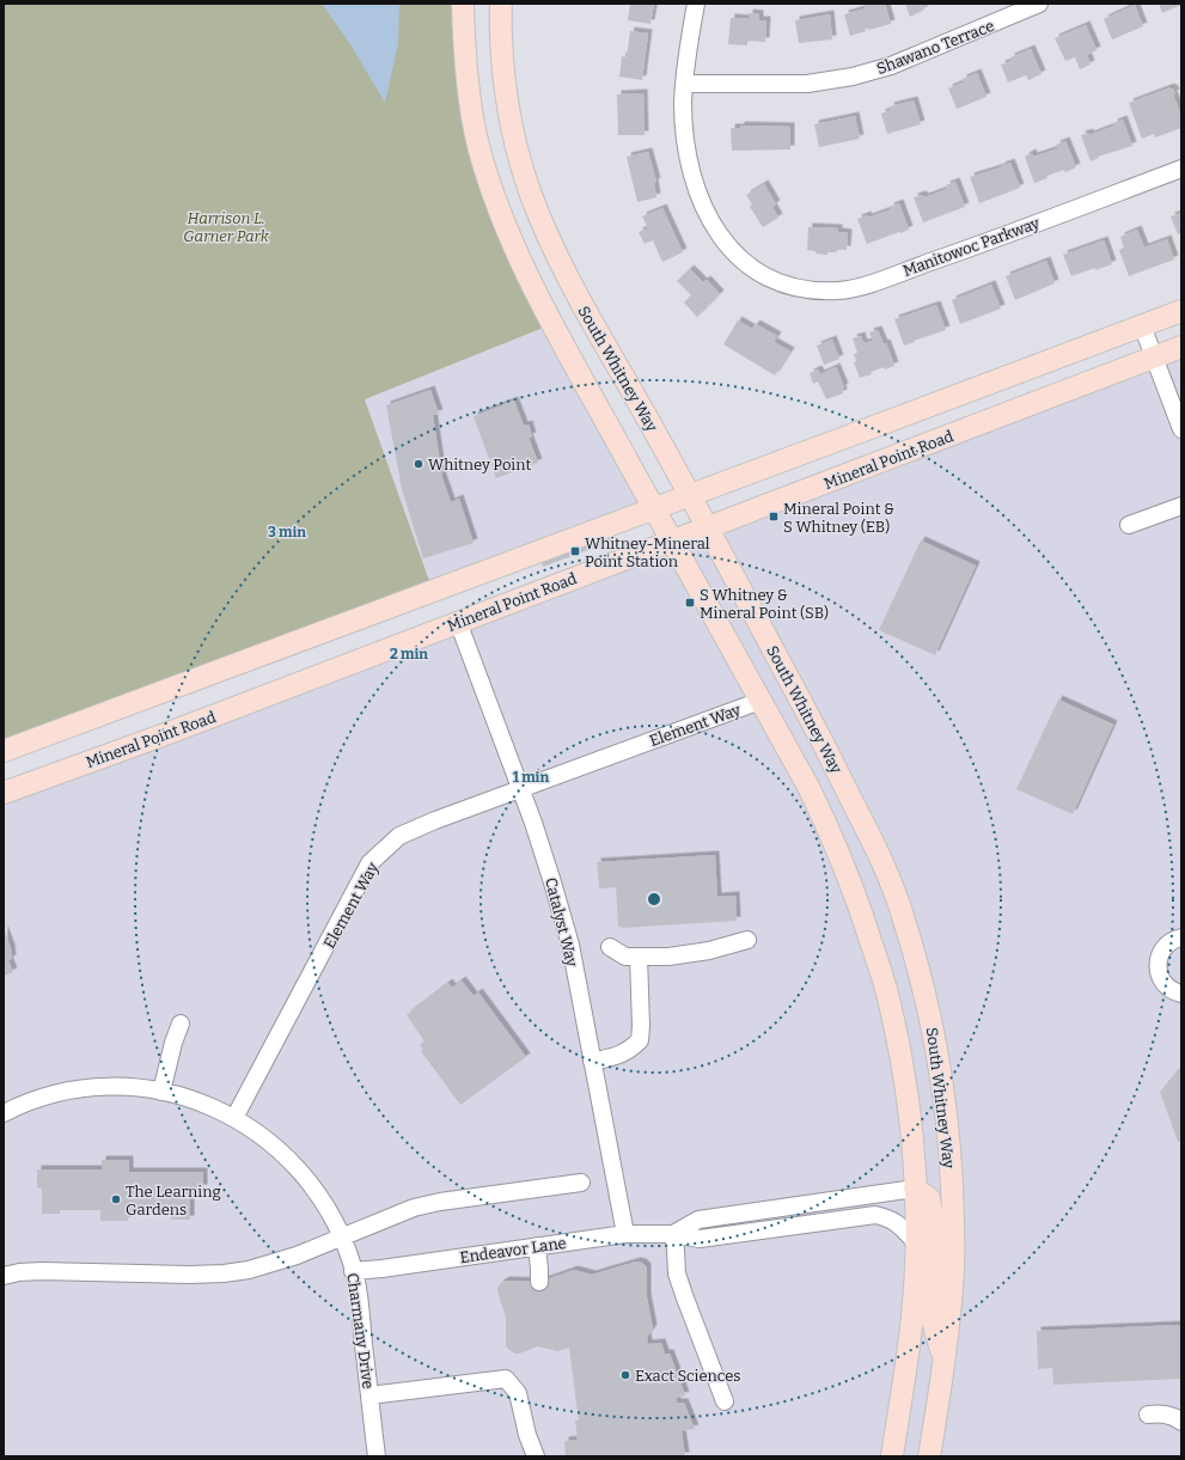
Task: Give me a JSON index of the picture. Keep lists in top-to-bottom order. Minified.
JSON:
{"streets":{"main road":["South Whitney Way","Mineral Point Road"],"street":["Shawano Terrace","Manitowoc Parkway","Element Way","Catalyst Way","Endeavor Lane","Charmany Drive"]},"crossings":[["Shawano Terrace","Manitowoc Parkway"],["South Whitney Way","Mineral Point Road"],["Mineral Point Road","Catalyst Way"],["Element Way","Catalyst Way"],["Element Way","Charmany Drive"],["Catalyst Way","Endeavor Lane"],["Endeavor Lane","Charmany Drive"]],"parks":["Harrison L. Garner Park"],"places":{"other":["Whitney Point","The Learning Gardens","Exact Sciences"],"transit":["Mineral Point & S Whitney (EB)","Whitney-Mineral Point Station","S Whitney & Mineral Point (SB)"]},"rings":["3 min","2 min","1 min"]}
